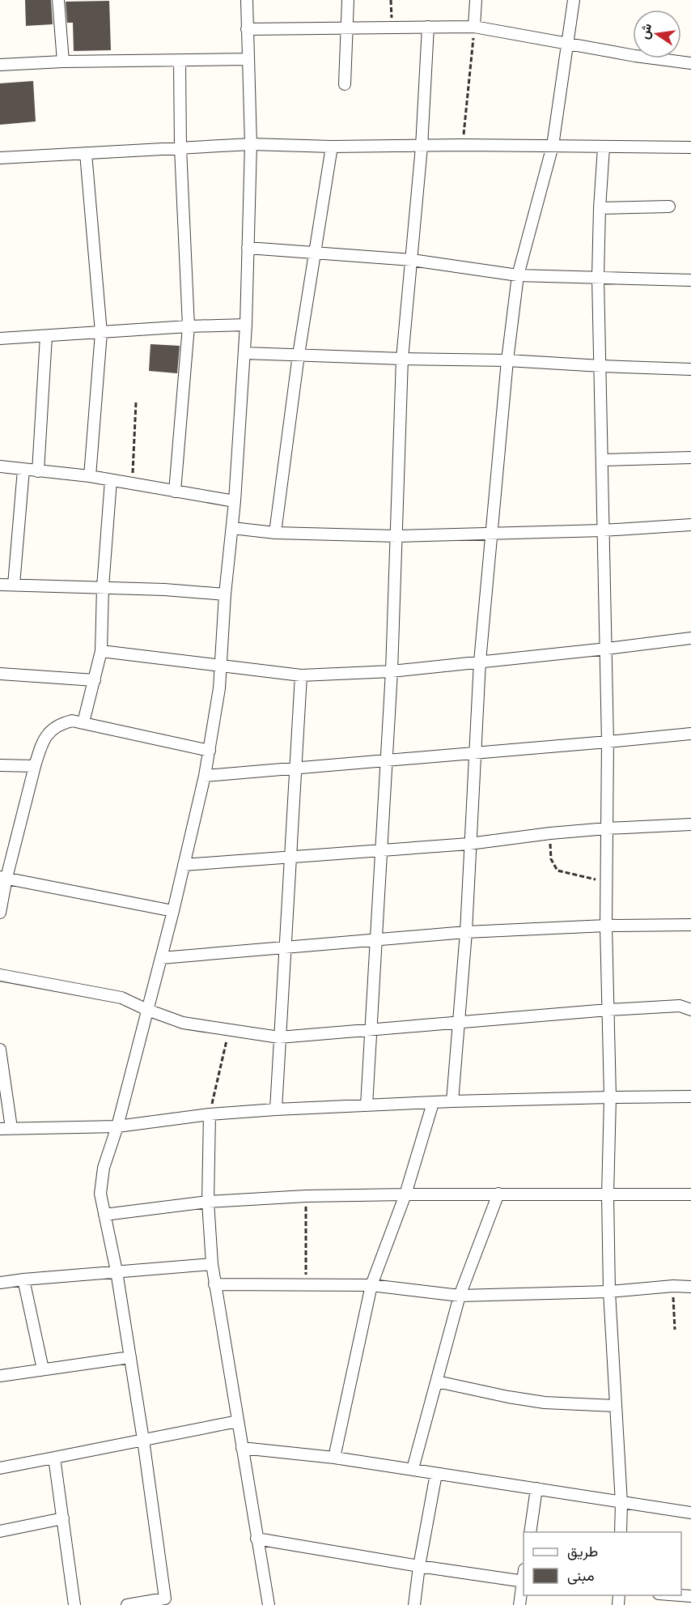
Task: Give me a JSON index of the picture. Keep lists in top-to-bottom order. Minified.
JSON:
{"legend":["طريق","مبنى"],"north":"left"}
